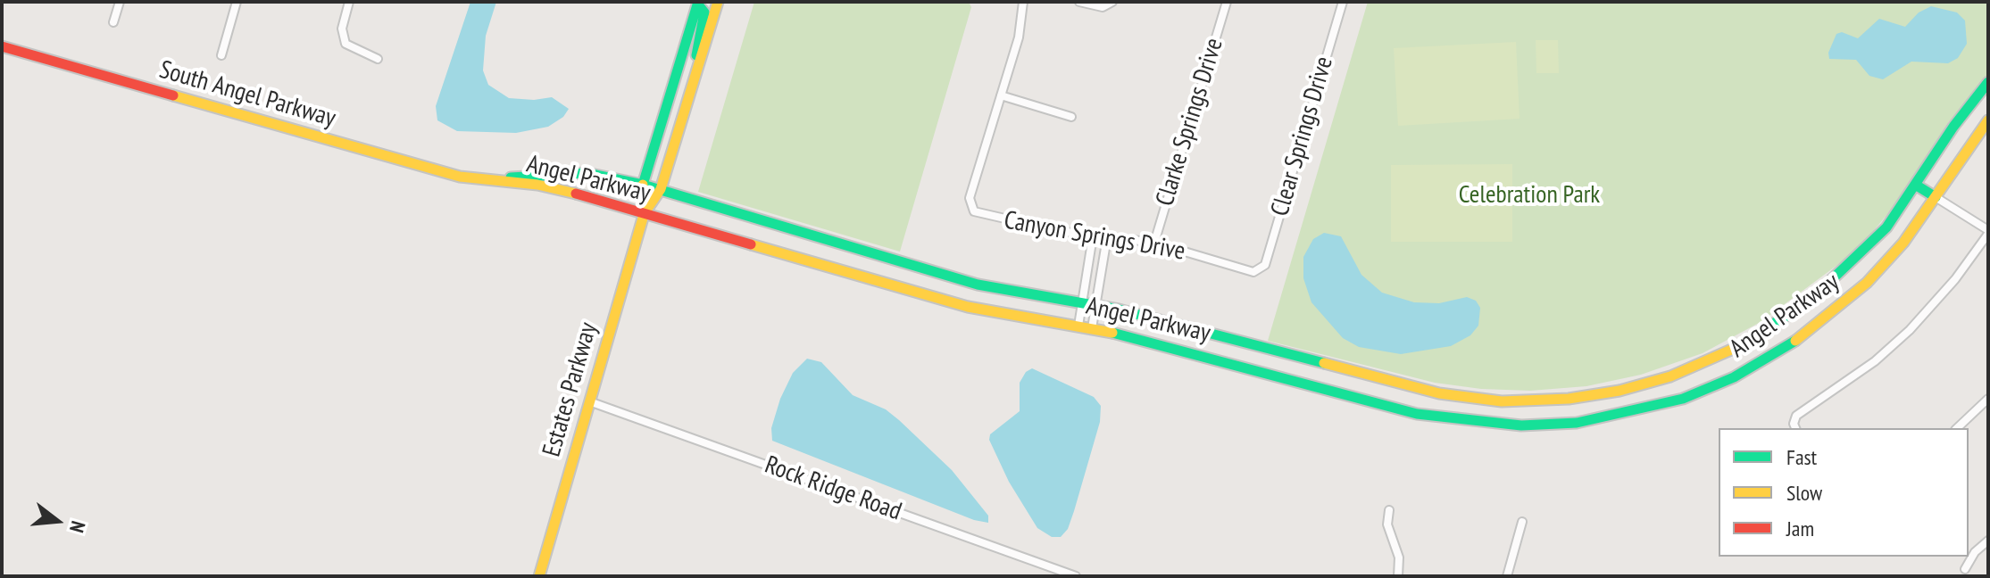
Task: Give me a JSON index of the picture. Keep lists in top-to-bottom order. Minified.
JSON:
{"streets":{"main road":["South Angel Parkway","Angel Parkway","Estates Parkway"],"street":["Clarke Springs Drive","Clear Springs Drive","Canyon Springs Drive","Rock Ridge Road"]},"crossings":[["South Angel Parkway","Angel Parkway"],["Clarke Springs Drive","Canyon Springs Drive"],["Clear Springs Drive","Canyon Springs Drive"],["Angel Parkway","Estates Parkway"],["Estates Parkway","Rock Ridge Road"]],"parks":["Celebration Park"],"legend":["Fast","Slow","Jam"],"north":"right"}
